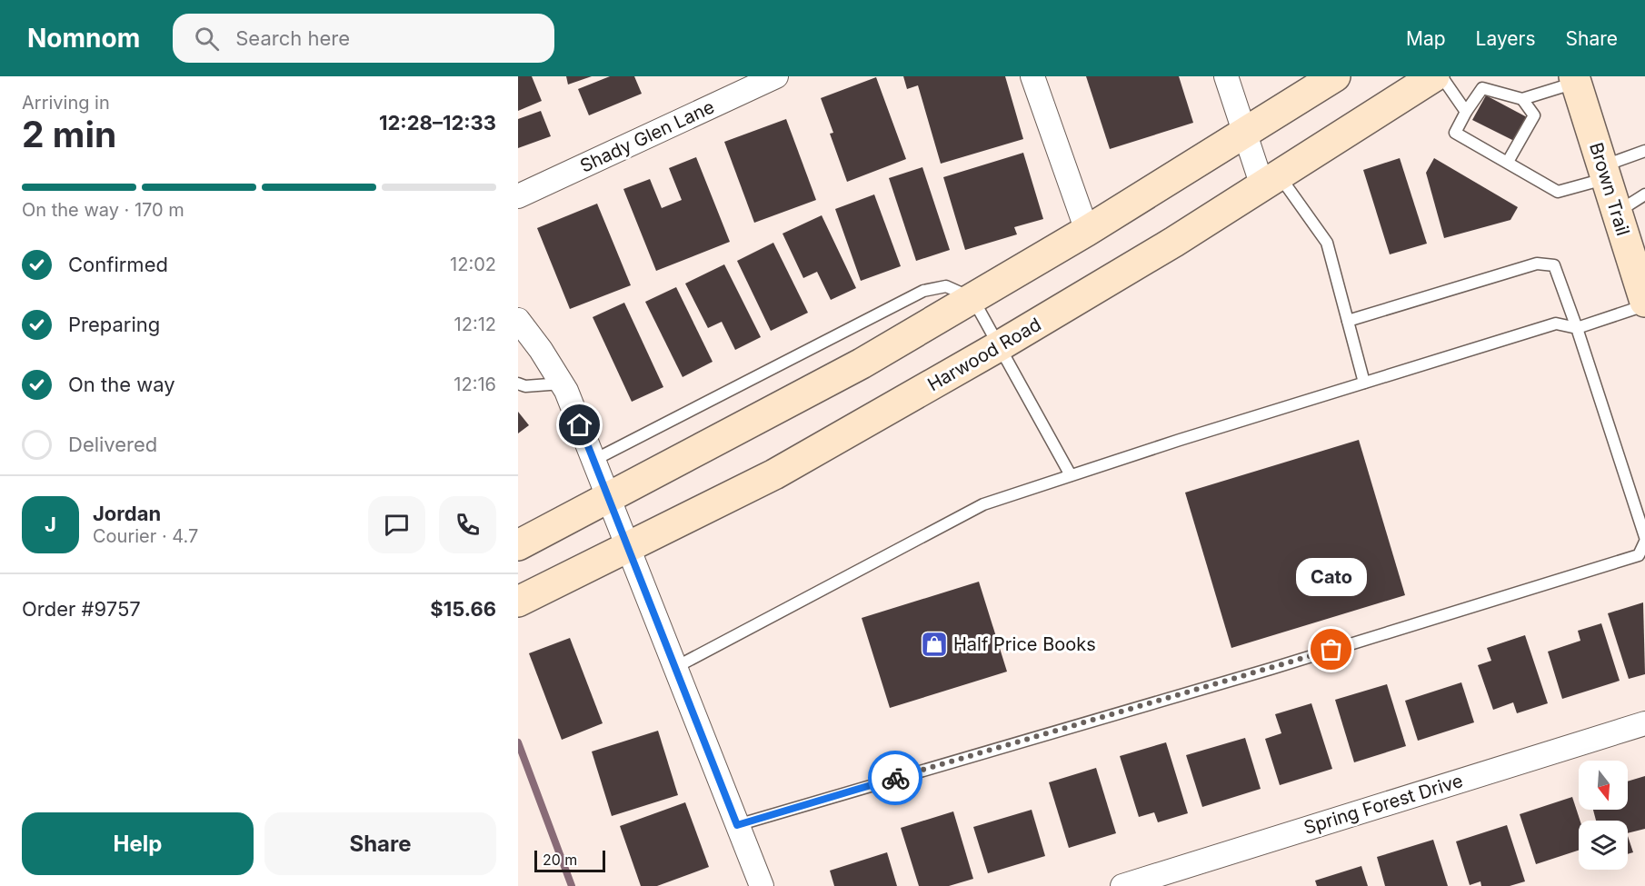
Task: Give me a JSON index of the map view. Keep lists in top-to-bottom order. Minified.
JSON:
{"streets":{"main road":["Brown Trail","Harwood Road"],"street":["Shady Glen Lane","Spring Forest Drive"]},"places":{"shop":["Half Price Books"],"other":["Cato"]},"scale_bar":"20 m","north":"bottom","page":{"header":"Nomnom","search":"Search here","nav":["Map","Layers","Share"],"heading":["2 min","Arriving in","12:28–12:33"],"panel":["Jordan","Courier · 4.7","Order #9757","$15.66"],"bar":"On the way · 170 m","list":[["Confirmed","12:02"],["Preparing","12:12"],["On the way","12:16"],"Delivered"],"round":"J","bubble":"Cato","buttons":["Help","Share"],"scale":"20 m"}}
